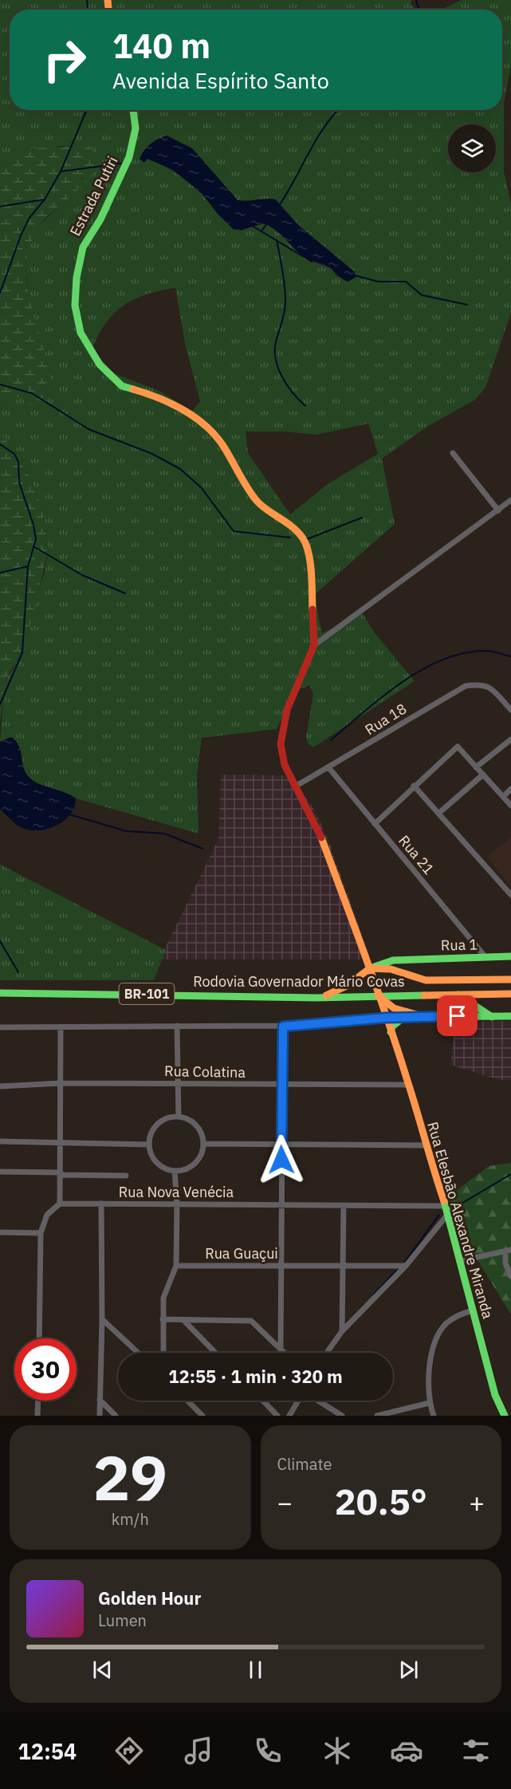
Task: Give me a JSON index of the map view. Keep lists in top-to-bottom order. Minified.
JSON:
{"streets":{"street":["Estrada Putiri","Rua 18","Rua 21","Rua 1","Rodovia Governador Mário Covas","BR-101","Rua Colatina","Rua Nova Venécia","Rua Elesbão Alexandre Miranda","Rua Guaçui"]},"crossings":[["Estrada Putiri","Rua 18"],["Estrada Putiri","Rua 1"],["Estrada Putiri","Rua Elesbão Alexandre Miranda"],["Rua 18","Rua 21"],["Rua 21","Rua 1"],["Rua 1","Rodovia Governador Mário Covas"],["Rua 1","Rua Elesbão Alexandre Miranda"],["Rodovia Governador Mário Covas","Rua Elesbão Alexandre Miranda"],["Rua Colatina","Rua Elesbão Alexandre Miranda"],["Rua Nova Venécia","Rua Elesbão Alexandre Miranda"]],"page":{"turn":["140 m","Avenida Espírito Santo"],"limit":"30","trip":"12:55 · 1 min · 320 m","tile":[["29","km/h"],"Climate"],"heat":["−","20.5°","+"],"song":["Golden Hour","Lumen"],"tabs":"12:54"}}
